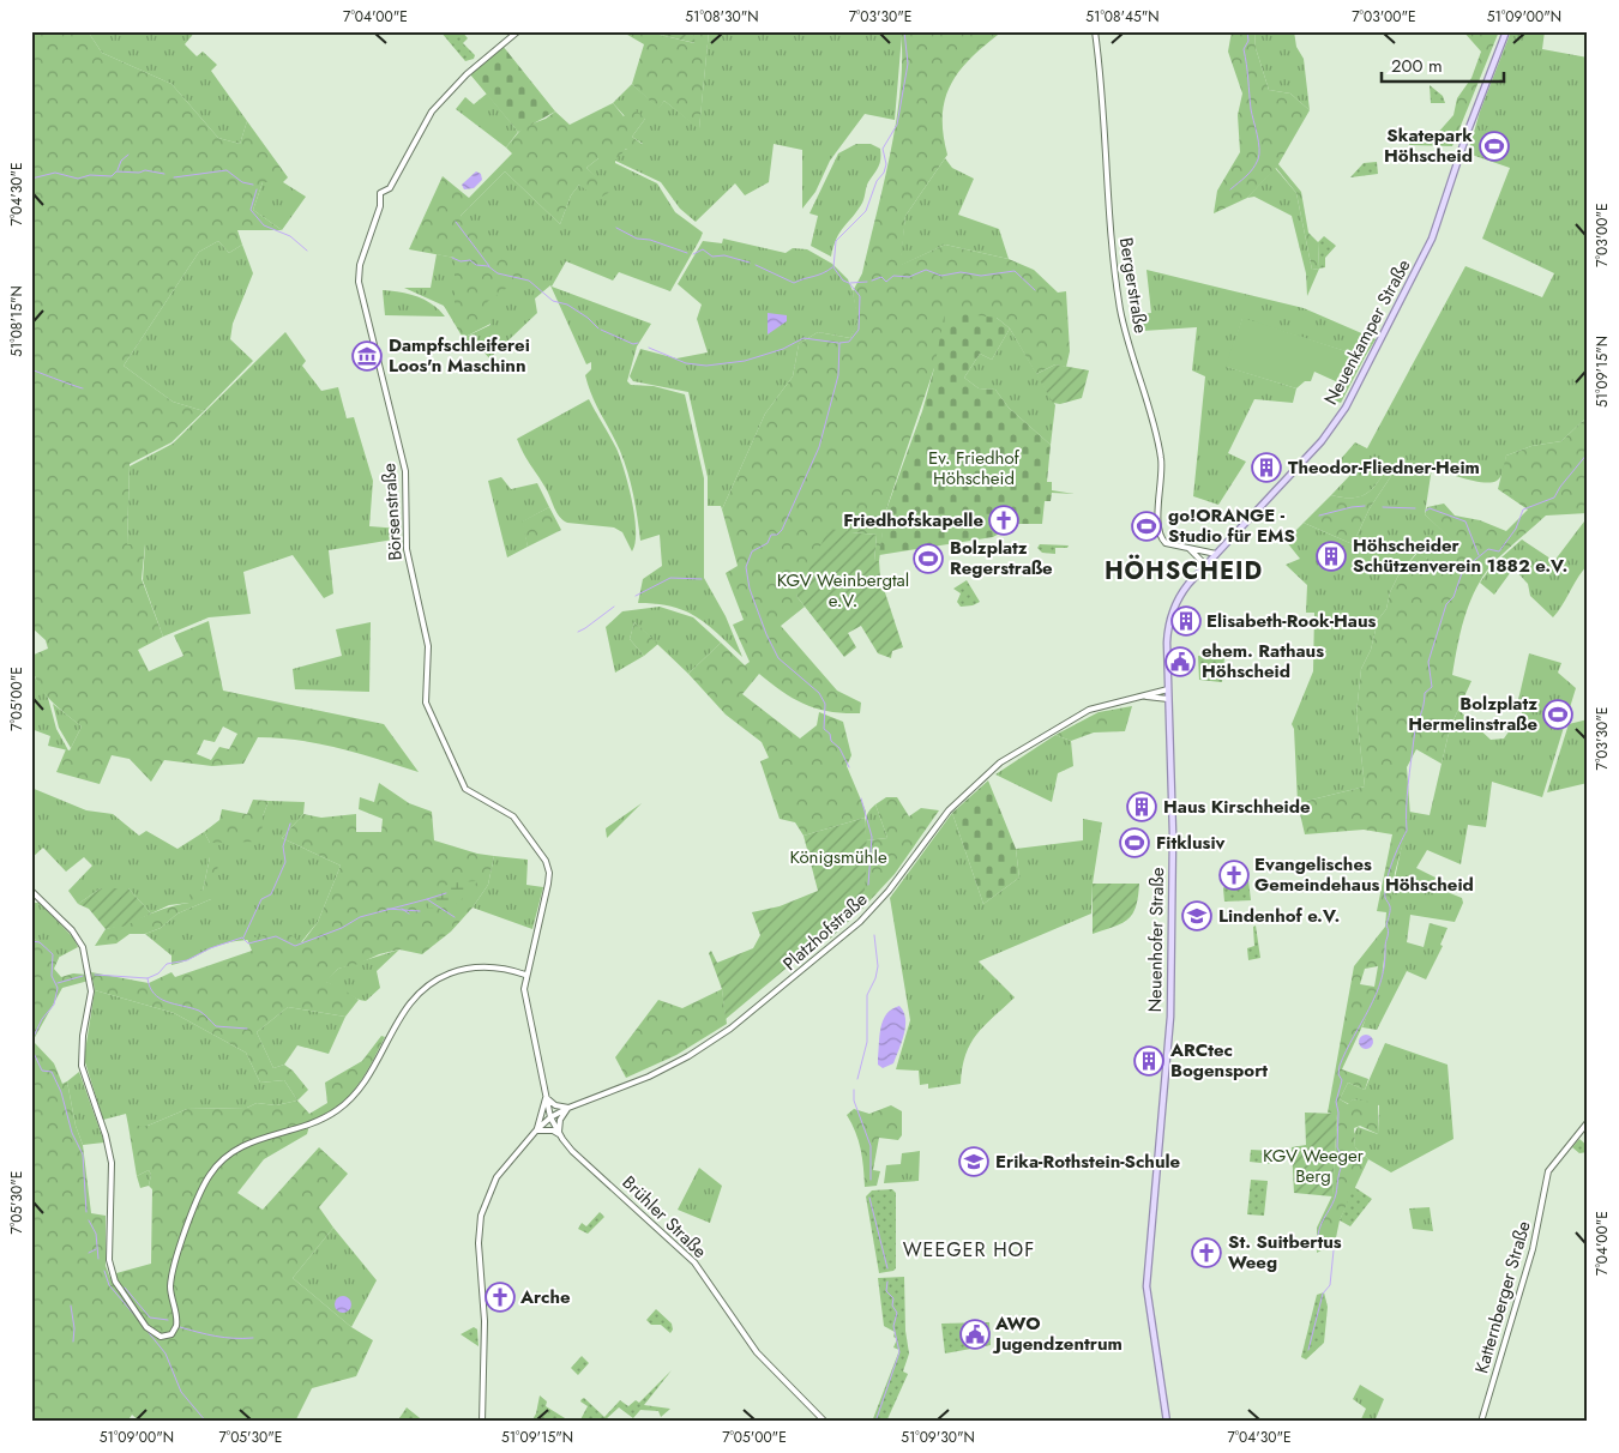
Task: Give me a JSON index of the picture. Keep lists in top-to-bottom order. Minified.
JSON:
{"streets":{"main road":["Bergerstraße","Neuenkamper Straße","Börsenstraße","Platzhofstraße","Neuenhofer Straße","Brühler Straße","Katternberger Straße"]},"crossings":[["Neuenkamper Straße","Neuenhofer Straße"],["Börsenstraße","Brühler Straße"],["Platzhofstraße","Neuenhofer Straße"],["Platzhofstraße","Brühler Straße"]],"districts":["HÖHSCHEID","WEEGER HOF"],"parks":["Ev. Friedhof Höhscheid","KGV Weinbergtal e.V.","Königsmühle","KGV Weeger Berg"],"places":{"sports":["Skatepark Höhscheid","go!ORANGE - Studio für EMS","Bolzplatz Regerstraße","Bolzplatz Hermelinstraße","Fitklusiv"],"museum":["Dampfschleiferei Loos'n Maschinn"],"building":["Theodor-Fliedner-Heim","Höhscheider Schützenverein 1882 e.V.","Elisabeth-Rook-Haus","Haus Kirschheide","ARCtec Bogensport"],"church":["Friedhofskapelle","Evangelisches Gemeindehaus Höhscheid","St. Suitbertus Weeg","Arche"],"public building":["ehem. Rathaus Höhscheid","AWO Jugendzentrum"],"school or university":["Lindenhof e.V.","Erika-Rothstein-Schule"]},"scale_bar":"200 m","coordinates":["7°04'00\"E","51°08'30\"N","7°03'30\"E","51°08'45\"N","7°03'00\"E","51°09'00\"N","7°04'30\"E","51°08'15\"N","51°09'15\"N","7°05'00\"E","7°05'30\"E","51°09'30\"N"]}
